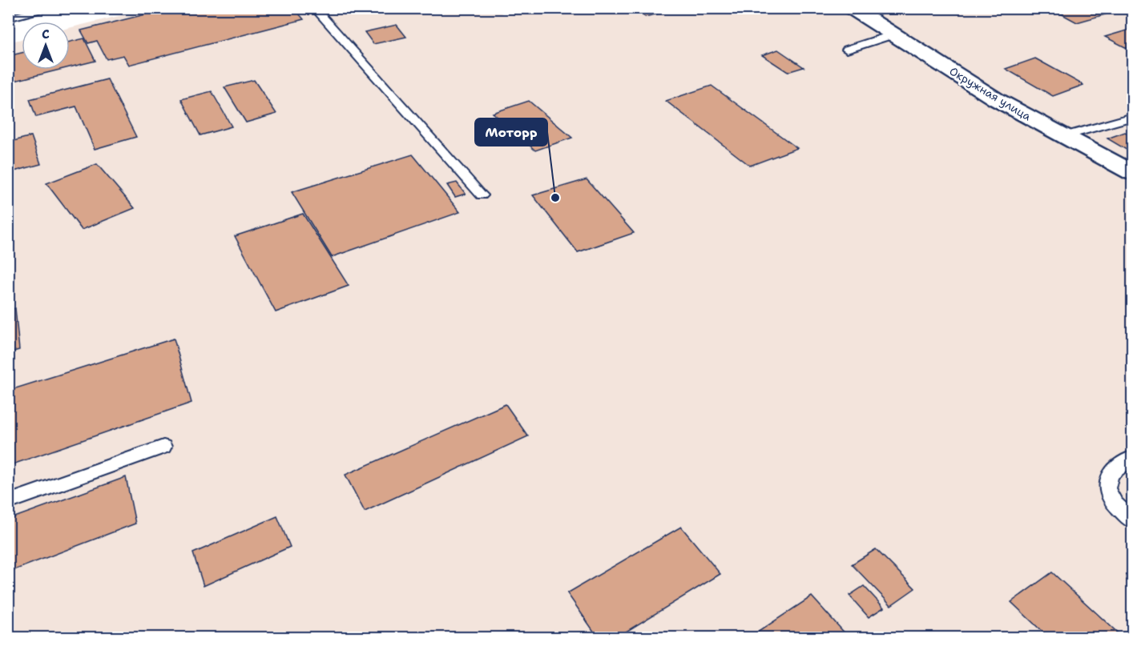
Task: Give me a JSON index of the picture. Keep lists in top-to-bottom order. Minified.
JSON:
{"streets":{"street":["Окружная улица"]},"places":["Моторр"],"north":"top"}
